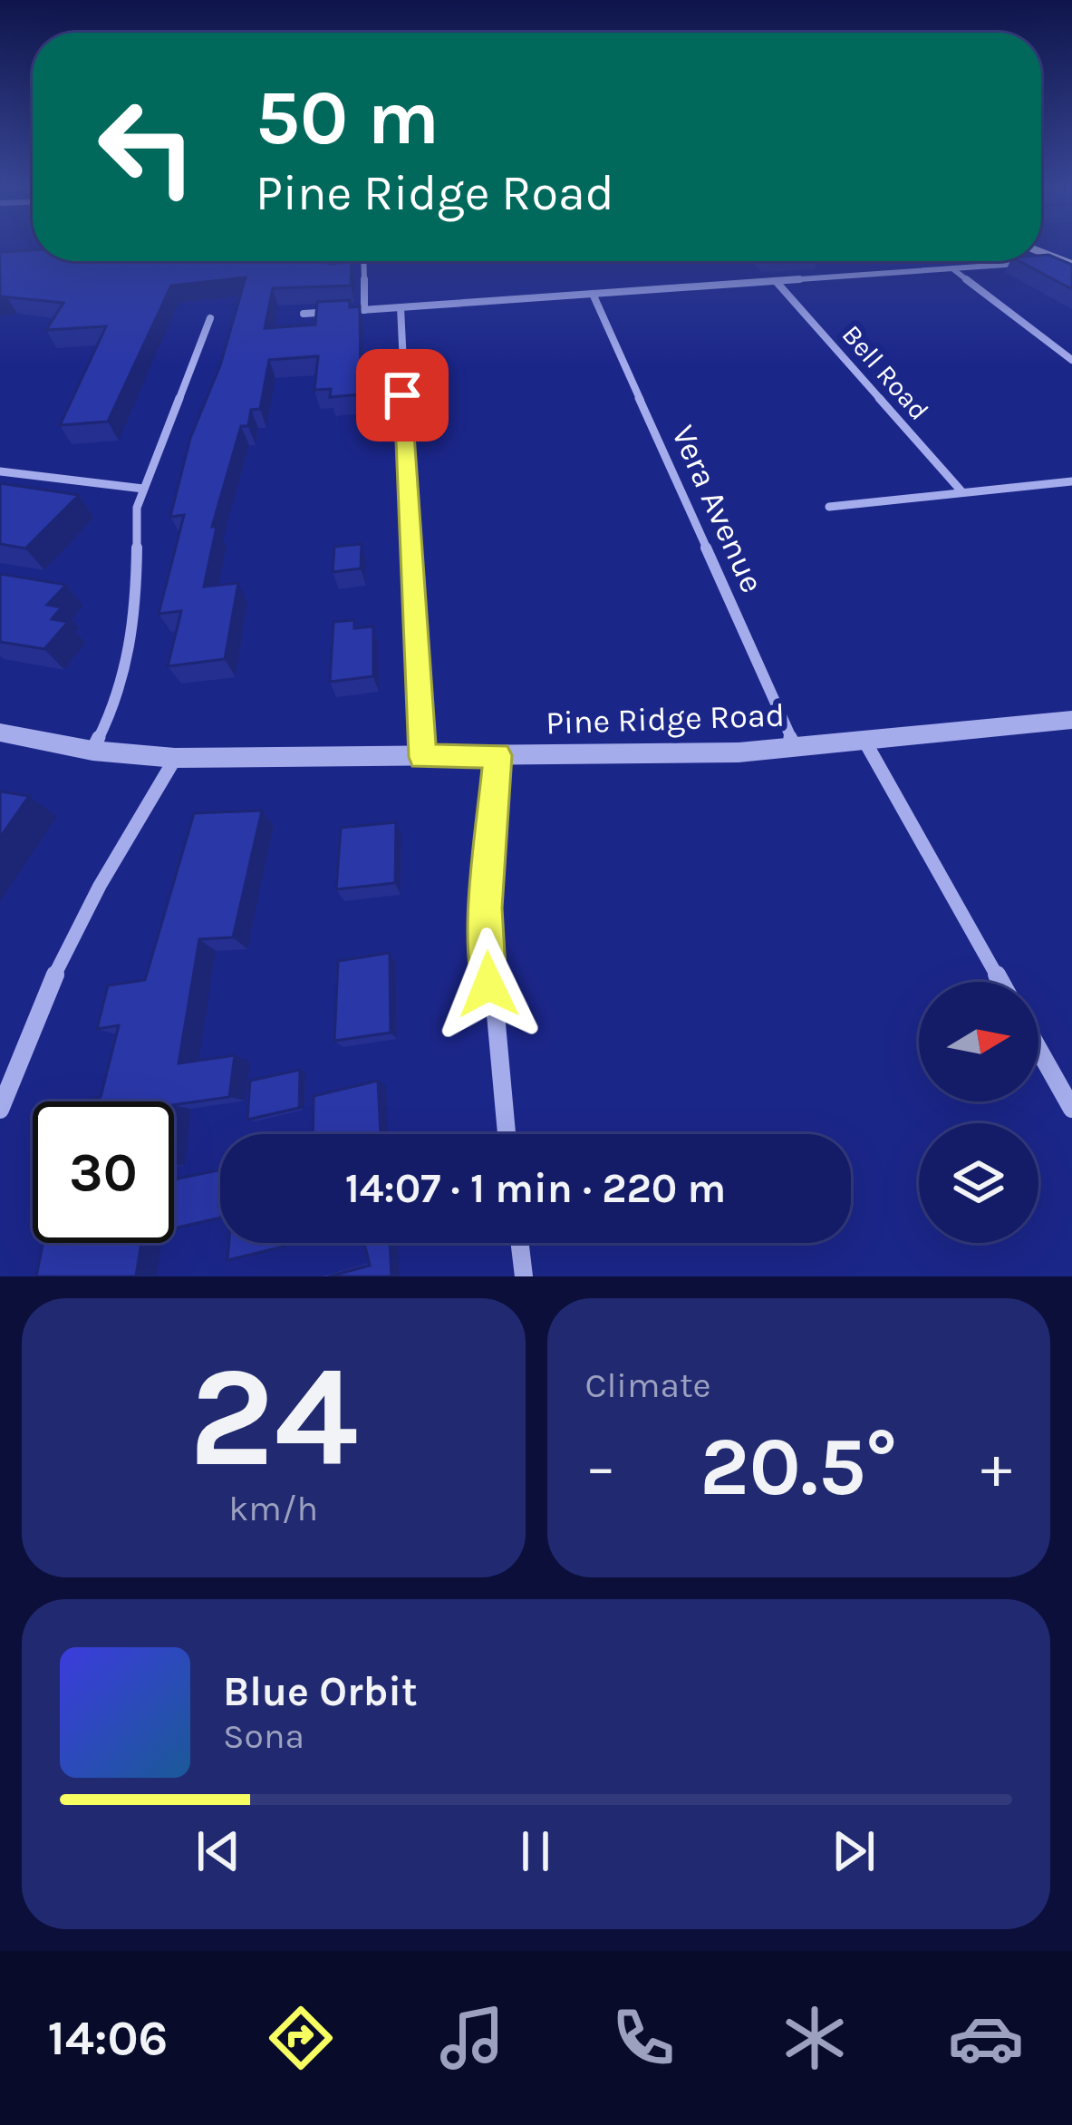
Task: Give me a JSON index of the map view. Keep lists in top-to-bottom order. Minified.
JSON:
{"streets":{"street":["Bell Road","Vera Avenue","Pine Ridge Road"]},"crossings":[["Vera Avenue","Pine Ridge Road"]],"north":"right","page":{"turn":["50 m","Pine Ridge Road"],"limit":"30","trip":"14:07 · 1 min · 220 m","tile":[["24","km/h"],"Climate"],"heat":["−","20.5°","+"],"song":["Blue Orbit","Sona"],"tabs":"14:06"}}
